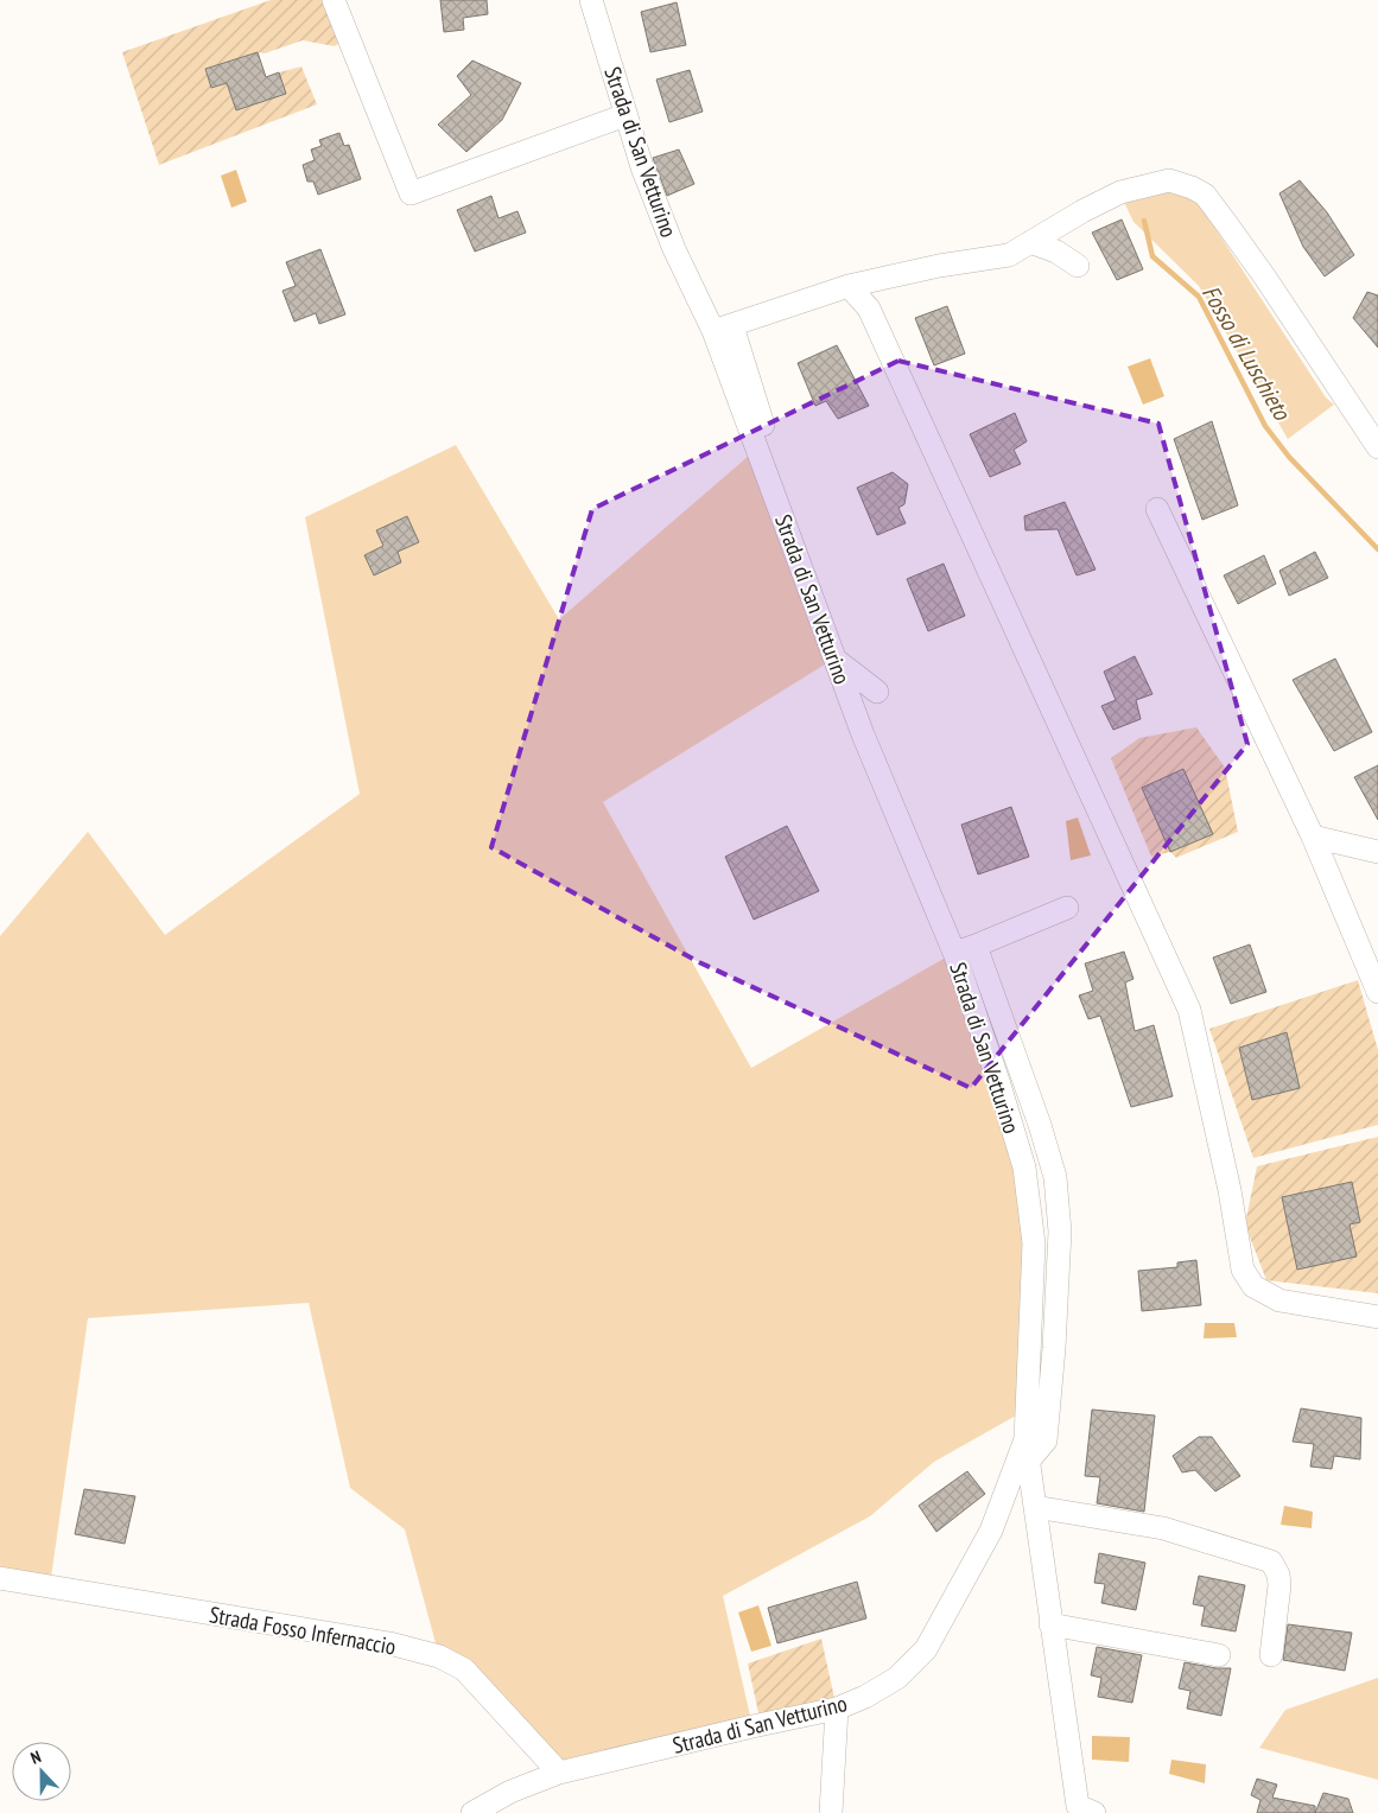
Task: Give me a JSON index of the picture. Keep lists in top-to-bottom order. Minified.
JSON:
{"streets":{"street":["Strada di San Vetturino","Strada Fosso Infernaccio"]},"crossings":[["Strada di San Vetturino","Strada Fosso Infernaccio"]],"water":["Fosso di Luschieto"],"north":"top"}
